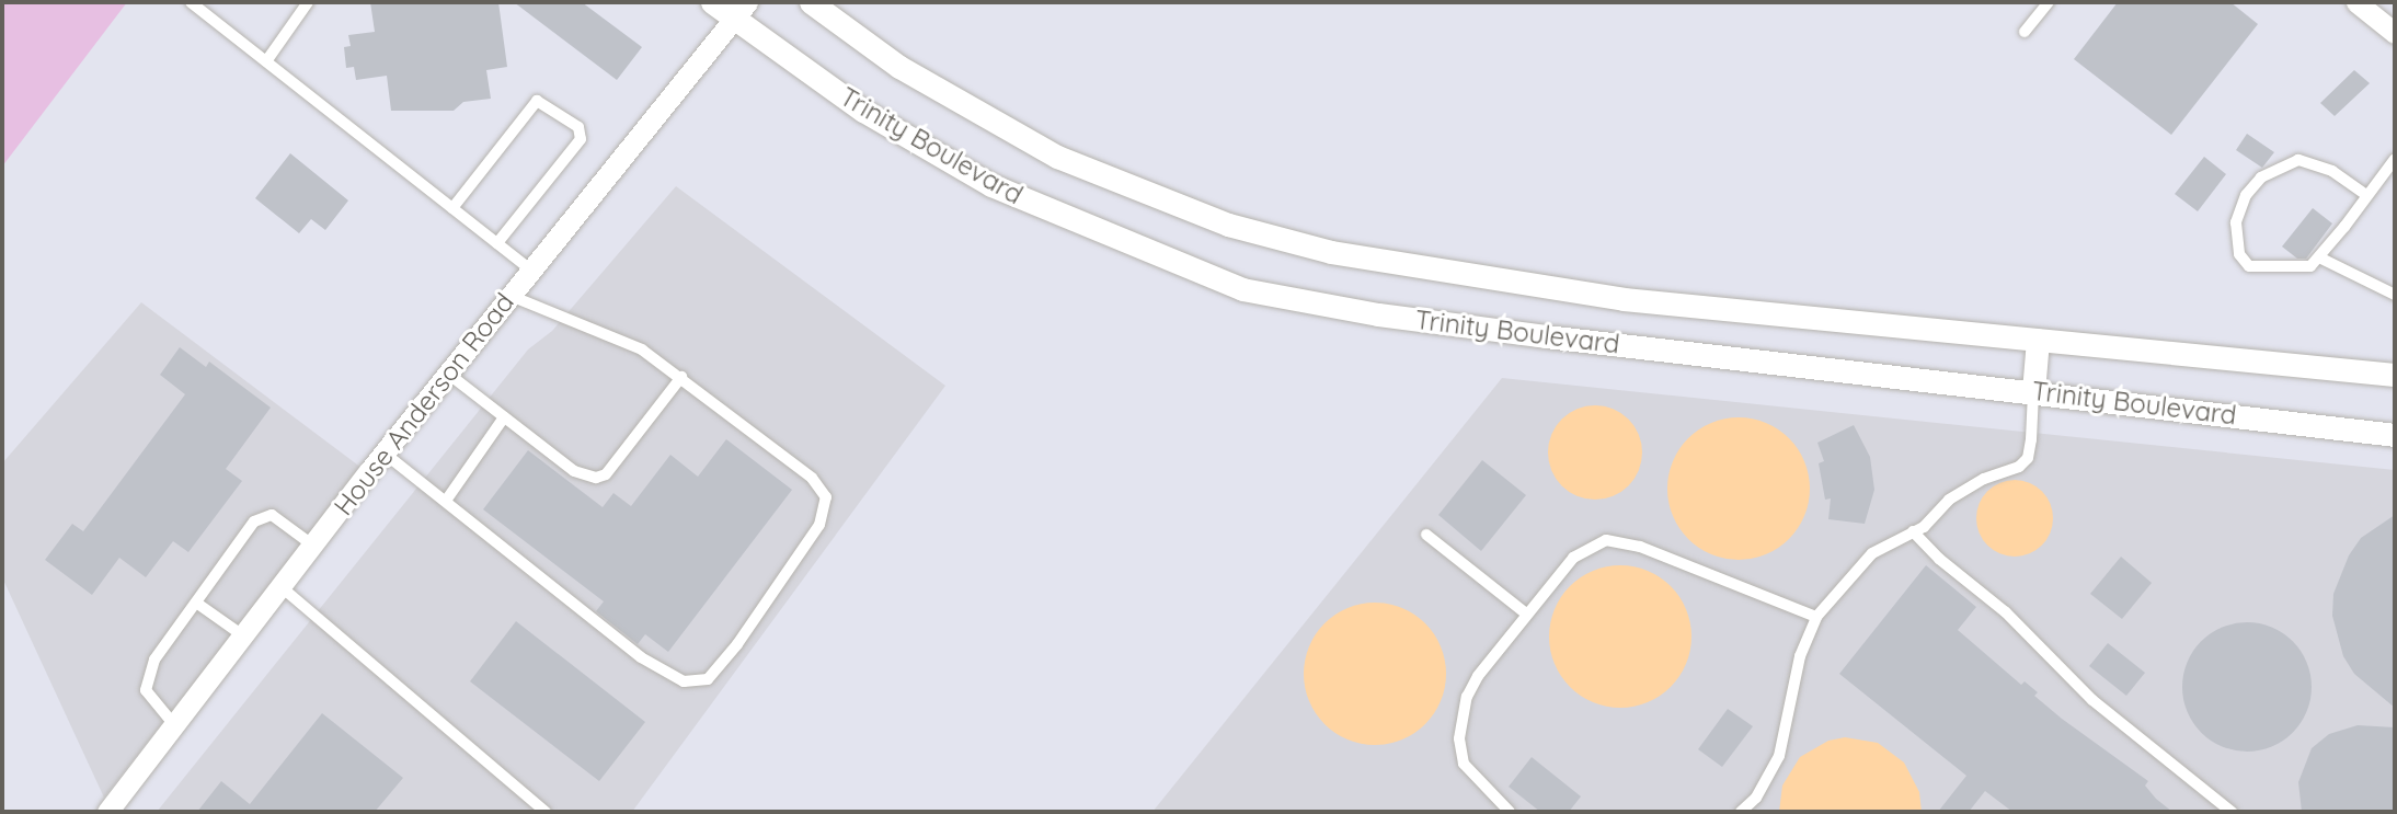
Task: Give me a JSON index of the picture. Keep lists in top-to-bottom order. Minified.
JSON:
{"streets":{"main road":["Trinity Boulevard"],"street":["House Anderson Road"]},"crossings":[["Trinity Boulevard","House Anderson Road"]]}
